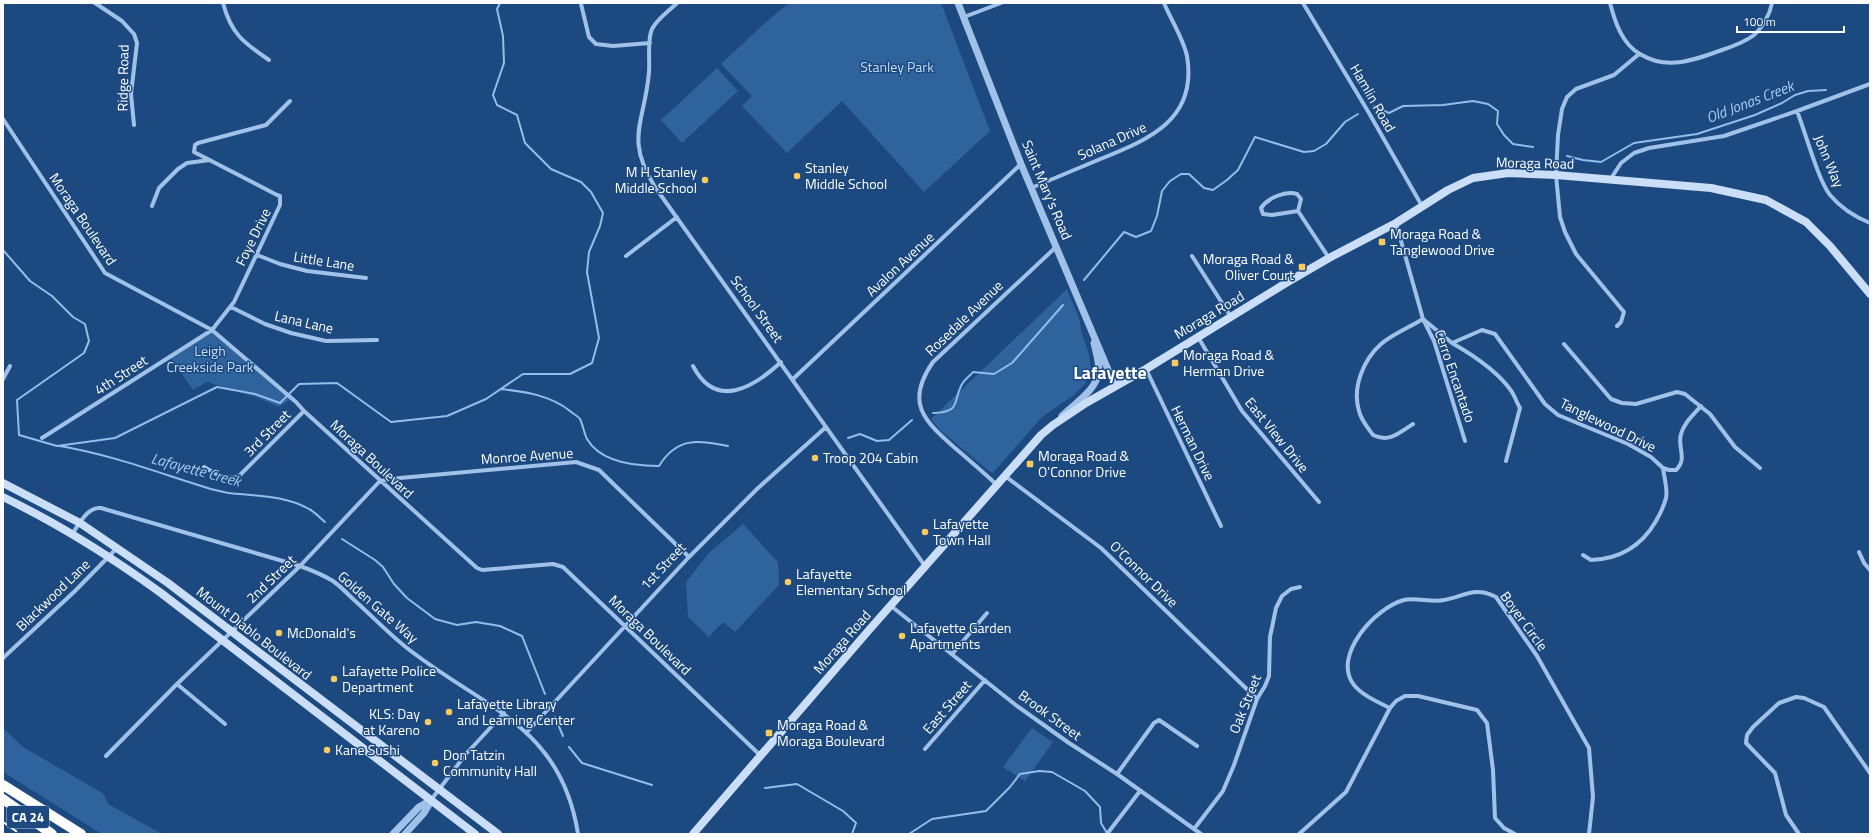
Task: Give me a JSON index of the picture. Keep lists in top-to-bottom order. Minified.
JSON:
{"streets":{"highway":["CA 24"],"main road":["Moraga Road","Mount Diablo Boulevard"],"street":["Ridge Road","Hamlin Road","Solana Drive","John Way","Saint Mary's Road","Moraga Boulevard","Foye Drive","Little Lane","Avalon Avenue","School Street","Rosedale Avenue","Lana Lane","4th Street","Cerro Encantado","Tanglewood Drive","3rd Street","East View Drive","Herman Drive","Monroe Avenue","1st Street","O'Connor Drive","2nd Street","Blackwood Lane","Golden Gate Way","Boyer Circle","Oak Street","East Street","Brook Street"]},"crossings":[["Hamlin Road","Moraga Road"],["Solana Drive","Saint Mary's Road"],["Moraga Road","Saint Mary's Road"],["Moraga Road","Moraga Boulevard"],["Moraga Road","School Street"],["Moraga Road","Rosedale Avenue"],["Moraga Road","East View Drive"],["Moraga Road","Herman Drive"],["Moraga Road","O'Connor Drive"],["Moraga Road","Brook Street"],["Saint Mary's Road","Avalon Avenue"],["Saint Mary's Road","Rosedale Avenue"],["Moraga Boulevard","Foye Drive"],["Moraga Boulevard","4th Street"],["Moraga Boulevard","3rd Street"],["Moraga Boulevard","Monroe Avenue"],["Moraga Boulevard","1st Street"],["Moraga Boulevard","2nd Street"],["Foye Drive","Little Lane"],["Foye Drive","Lana Lane"],["Foye Drive","4th Street"],["Avalon Avenue","School Street"],["School Street","1st Street"],["Monroe Avenue","1st Street"],["Monroe Avenue","2nd Street"],["1st Street","Golden Gate Way"],["O'Connor Drive","Oak Street"],["2nd Street","Golden Gate Way"],["2nd Street","Mount Diablo Boulevard"],["Blackwood Lane","Mount Diablo Boulevard"],["Golden Gate Way","Mount Diablo Boulevard"],["Oak Street","Brook Street"],["East Street","Brook Street"]],"districts":["Lafayette"],"water":["Old Jonas Creek","Lafayette Creek"],"parks":["Stanley Park","Leigh Creekside Park"],"places":{"other":["Stanley Middle School","M H Stanley Middle School","Troop 204 Cabin","Lafayette Town Hall","Lafayette Elementary School","McDonald's","Lafayette Garden Apartments","Lafayette Police Department","Lafayette Library and Learning Center","KLS: Day at Kareno","Kane Sushi","Don Tatzin Community Hall"],"transit":["Moraga Road & Tanglewood Drive","Moraga Road & Oliver Court","Moraga Road & Herman Drive","Moraga Road & O'Connor Drive","Moraga Road & Moraga Boulevard"]},"scale_bar":"100 m"}
